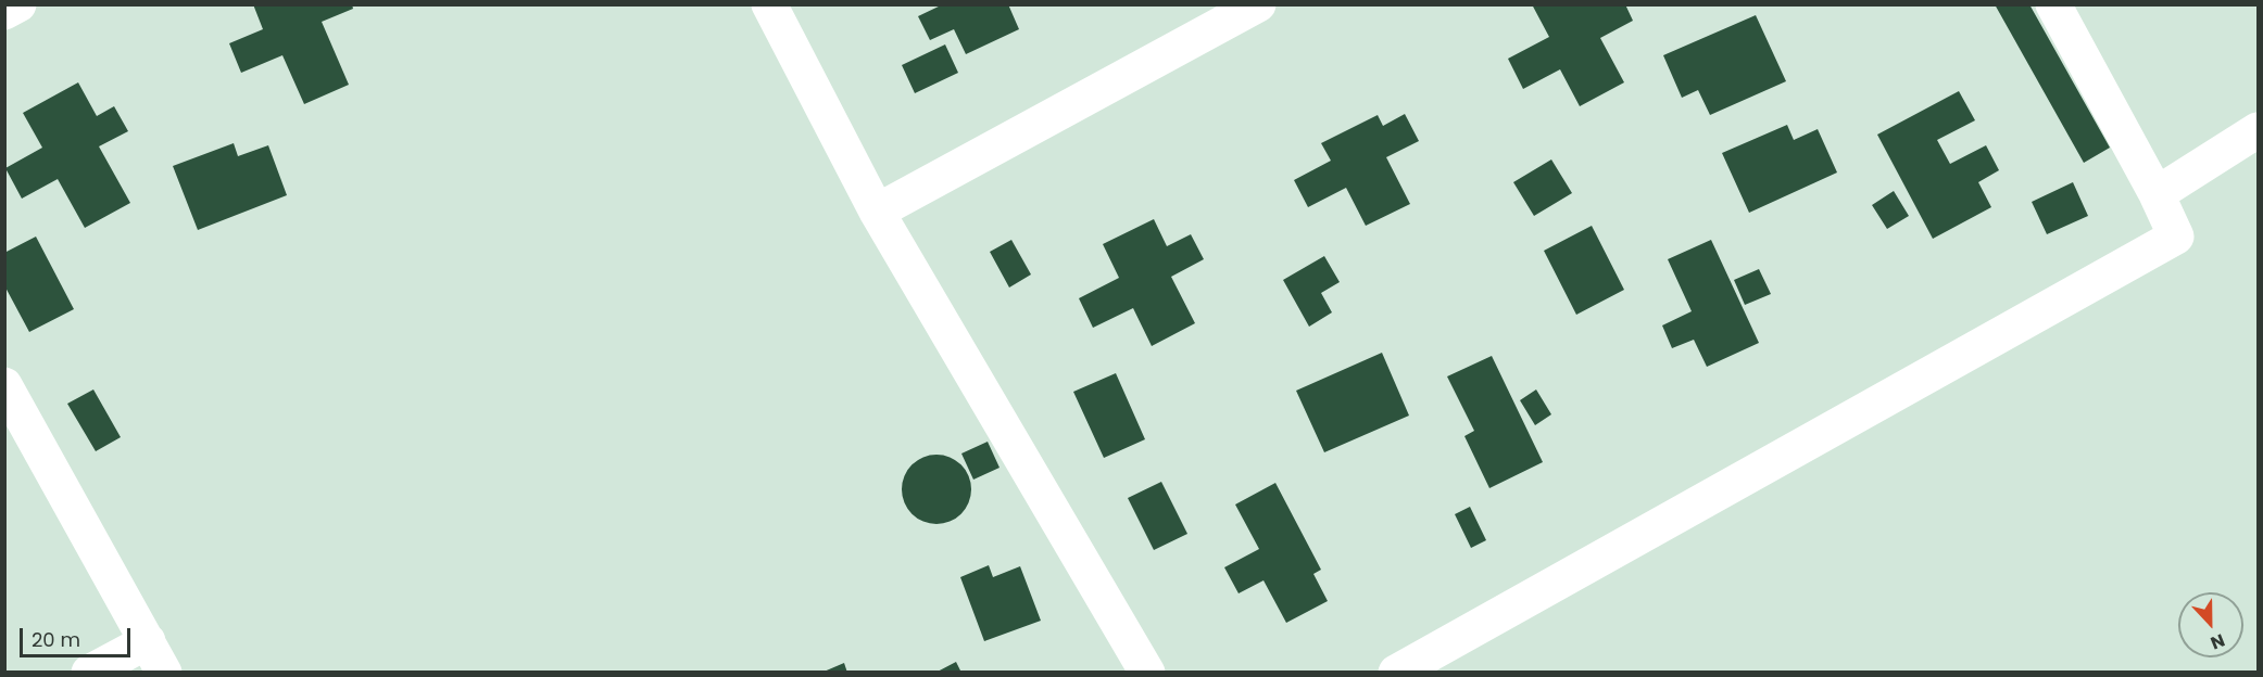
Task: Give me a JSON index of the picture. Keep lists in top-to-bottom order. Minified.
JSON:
{"scale_bar":"20 m","north":"bottom"}
